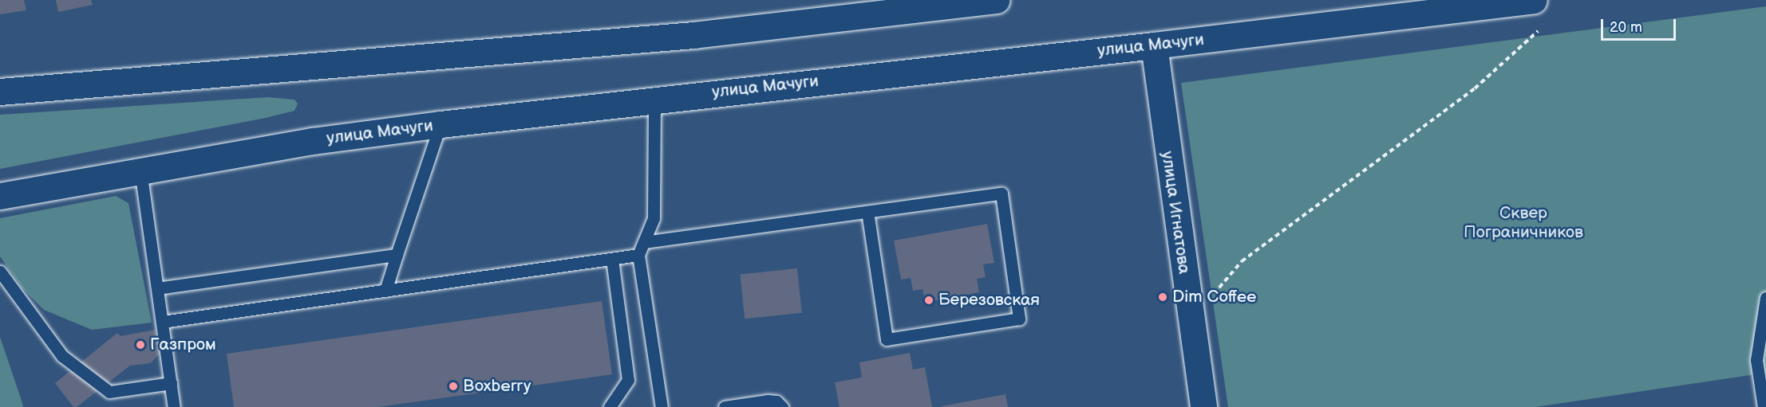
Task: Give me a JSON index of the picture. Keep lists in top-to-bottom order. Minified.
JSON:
{"streets":{"main road":["улица Мачуги","улица Игнатова"]},"crossings":[["улица Мачуги","улица Игнатова"]],"parks":["Сквер Пограничников"],"places":["Dim Coffee","Березовская","Газпром","Boxberry"],"scale_bar":"20 m"}
